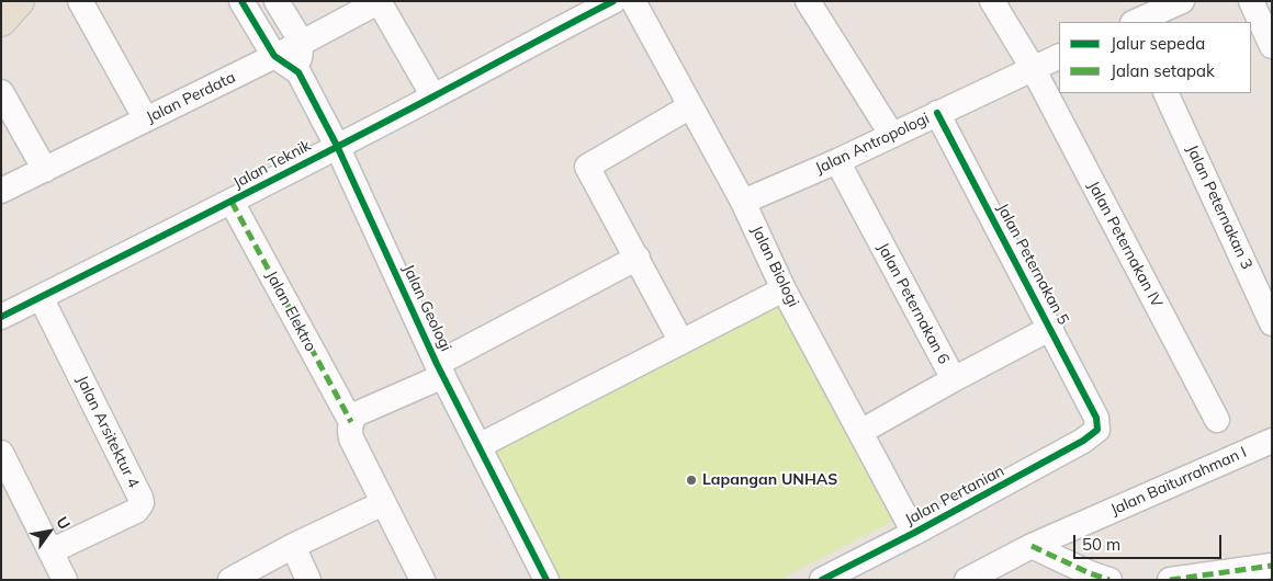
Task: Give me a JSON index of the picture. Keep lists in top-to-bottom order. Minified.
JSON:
{"streets":{"street":["Jalan Perdata","Jalan Antropologi","Jalan Teknik","Jalan Peternakan 3","Jalan Peternakan IV","Jalan Peternakan 5","Jalan Biologi","Jalan Peternakan 6","Jalan Geologi","Jalan Elektro","Jalan Arsitektur 4","Jalan Baiturrahman I","Jalan Pertanian"]},"crossings":[["Jalan Perdata","Jalan Geologi"],["Jalan Antropologi","Jalan Peternakan IV"],["Jalan Antropologi","Jalan Peternakan 5"],["Jalan Antropologi","Jalan Biologi"],["Jalan Antropologi","Jalan Peternakan 6"],["Jalan Teknik","Jalan Geologi"],["Jalan Teknik","Jalan Elektro"],["Jalan Teknik","Jalan Arsitektur 4"],["Jalan Peternakan 5","Jalan Peternakan 6"],["Jalan Peternakan 5","Jalan Pertanian"],["Jalan Biologi","Jalan Pertanian"]],"places":["Lapangan UNHAS"],"legend":["Jalur sepeda","Jalan setapak"],"scale_bar":"50 m","north":"top right"}
